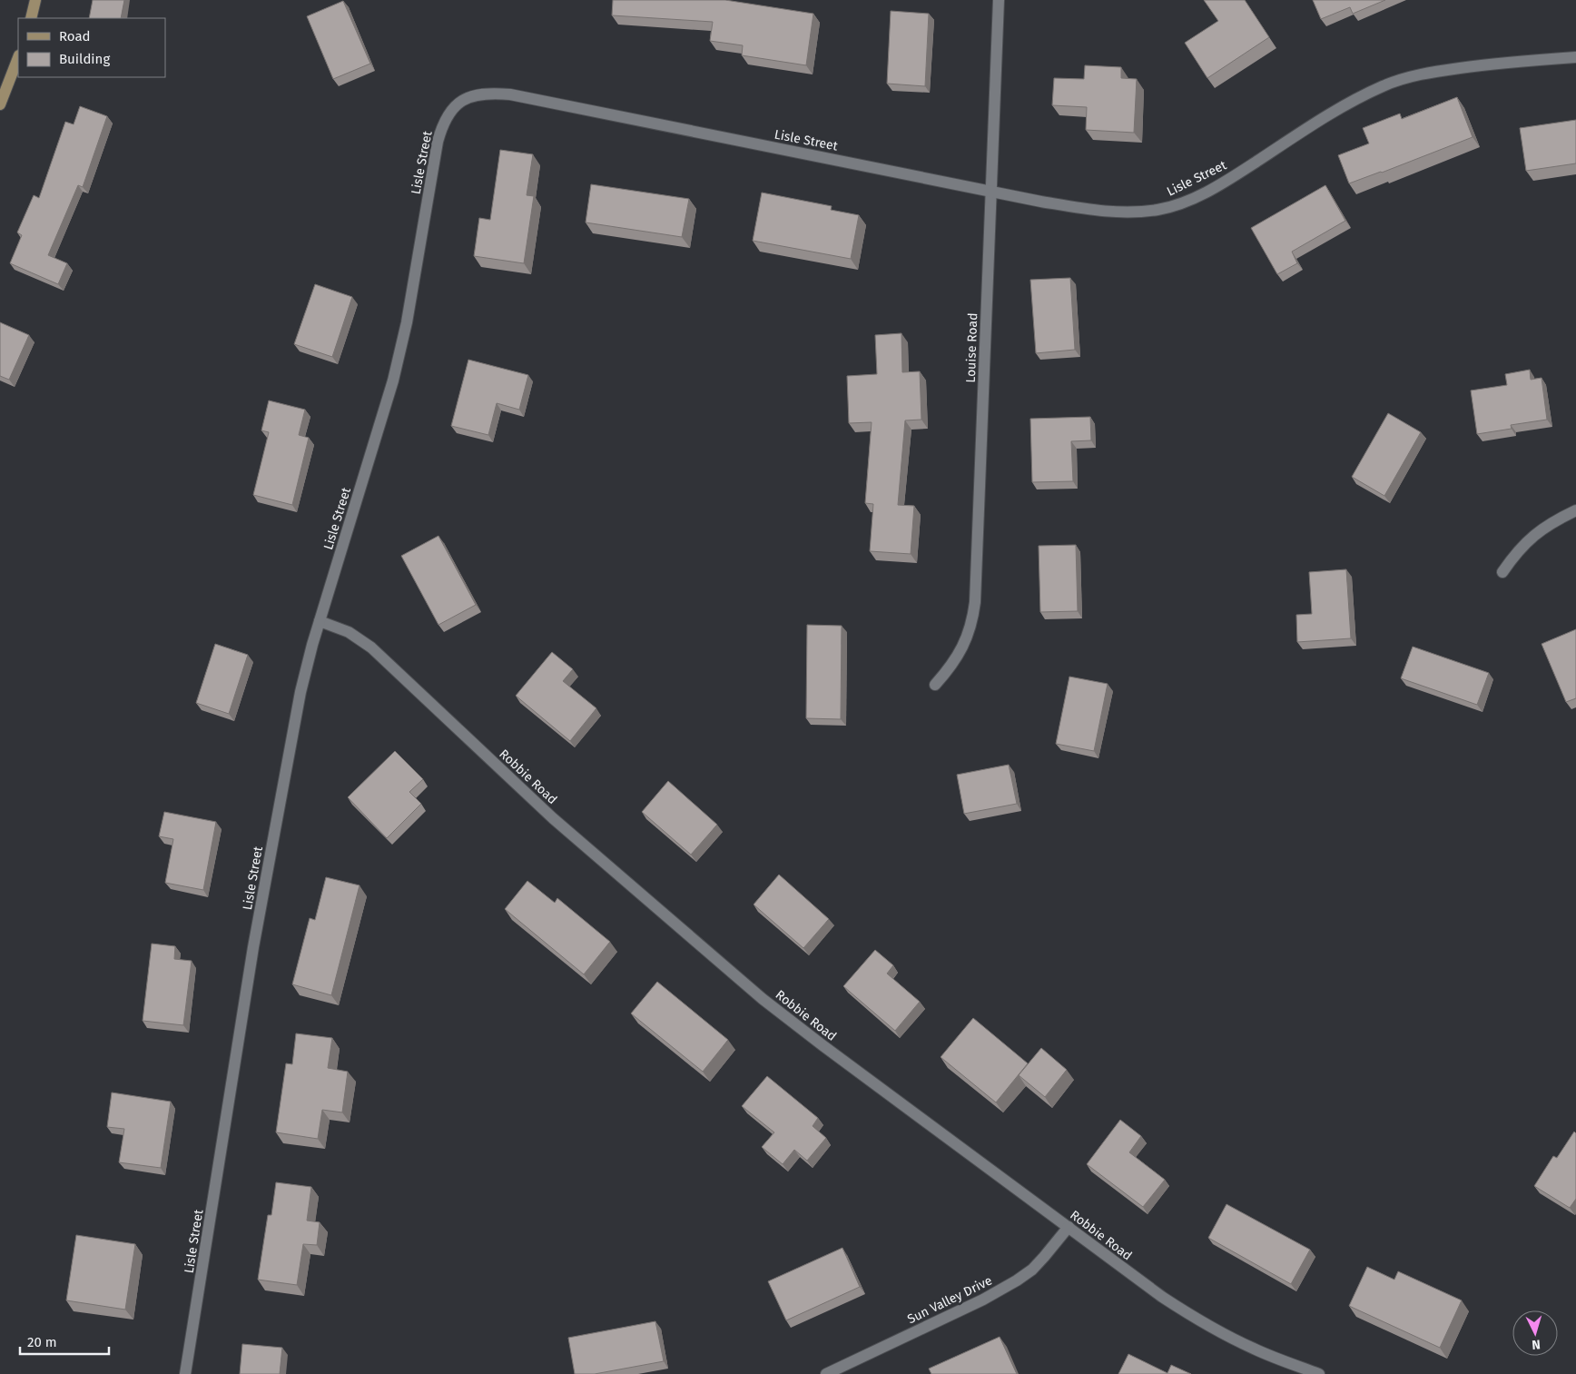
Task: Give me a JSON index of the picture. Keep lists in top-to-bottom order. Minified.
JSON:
{"streets":{"street":["Lisle Street","Louise Road","Robbie Road","Sun Valley Drive"]},"crossings":[["Lisle Street","Louise Road"],["Lisle Street","Robbie Road"],["Robbie Road","Sun Valley Drive"]],"legend":["Road","Building"],"scale_bar":"20 m","north":"bottom"}
